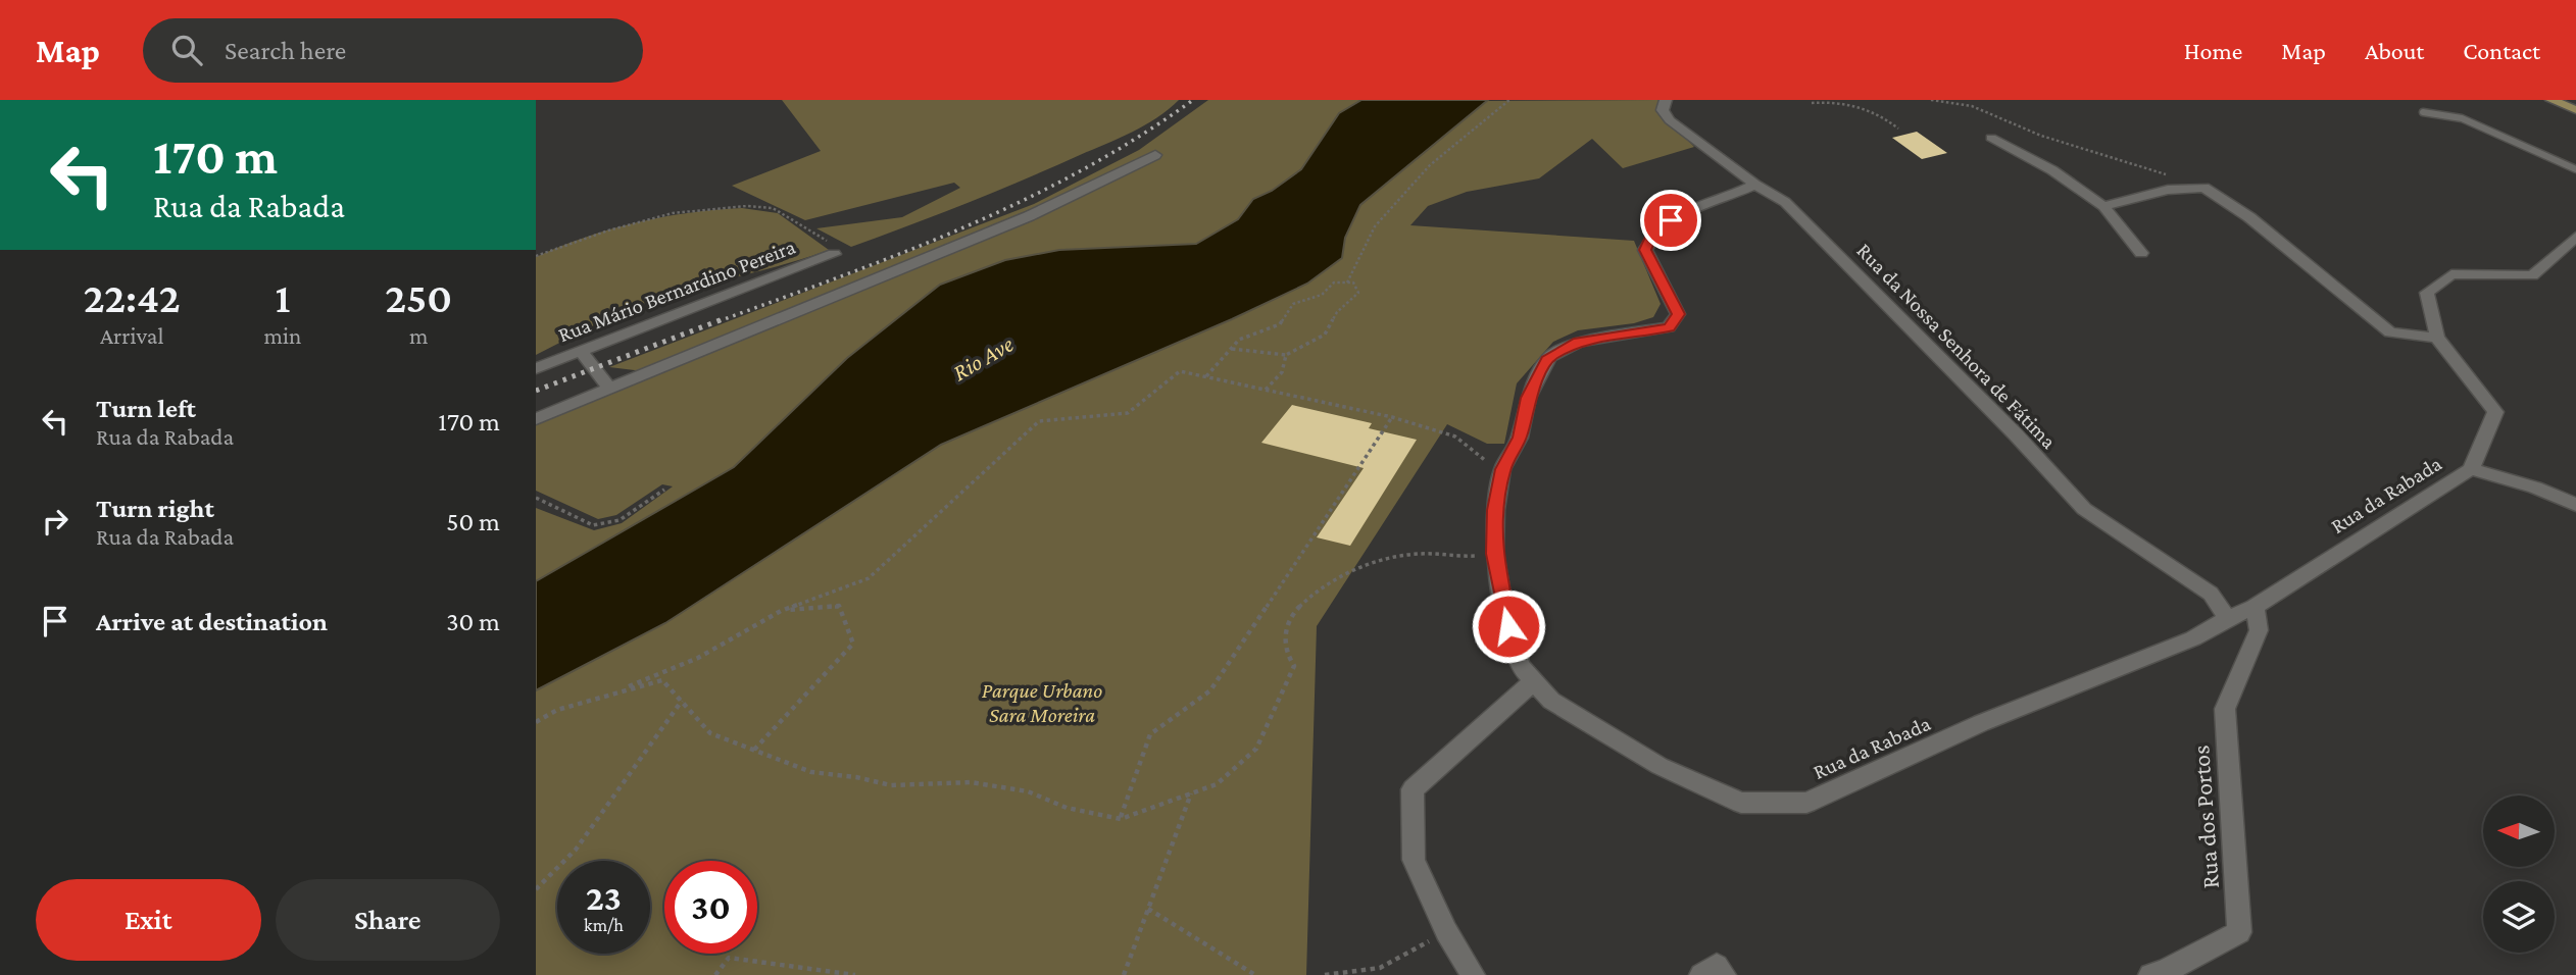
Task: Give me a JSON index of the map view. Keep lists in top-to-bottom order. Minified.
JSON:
{"streets":{"street":["Rua Mário Bernardino Pereira","Rua da Nossa Senhora de Fátima","Rua da Rabada","Rua dos Portos"]},"crossings":[["Rua da Nossa Senhora de Fátima","Rua da Rabada"],["Rua da Rabada","Rua dos Portos"]],"water":["Rio Ave"],"parks":["Parque Urbano Sara Moreira"],"north":"left","page":{"header":"Map","search":"Search here","nav":["Home","Map","About","Contact"],"turn":["170 m","Rua da Rabada"],"eta":["22:42","Arrival","1","min","250","m"],"list":[{"name":"Turn left","note":"Rua da Rabada","value":"170 m"},{"name":"Turn right","note":"Rua da Rabada","value":"50 m"},{"name":"Arrive at destination","value":"30 m"}],"speed":"23 km/h","limit":"30","buttons":["Exit","Share"]}}
